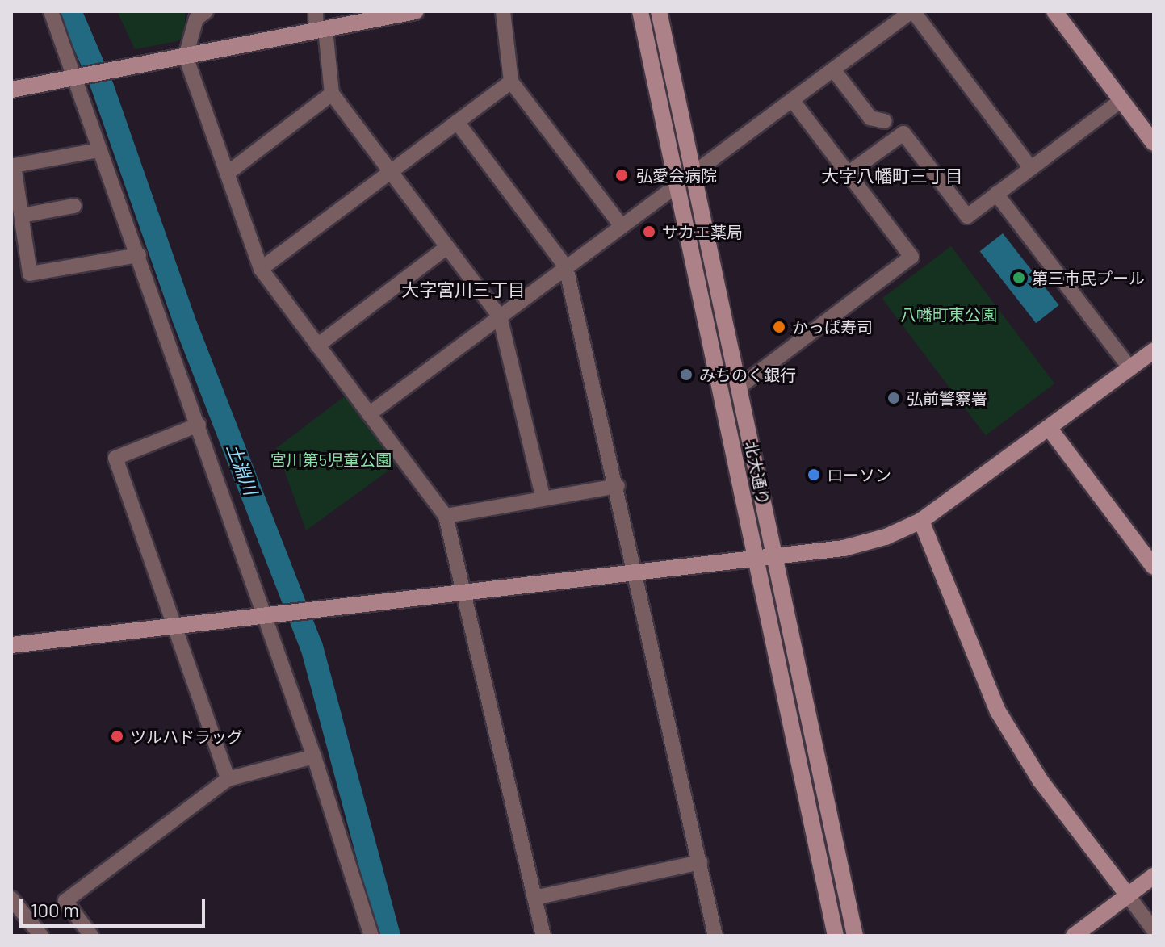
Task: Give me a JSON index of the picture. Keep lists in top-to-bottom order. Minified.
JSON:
{"streets":{"street":["北大通り"]},"districts":["大字八幡町三丁目","大字宮川三丁目"],"water":["土淵川"],"parks":["八幡町東公園","宮川第5児童公園"],"places":["弘愛会病院","サカエ薬局","第三市民プール","かっぱ寿司","みちのく銀行","弘前警察署","ローソン","ツルハドラッグ"],"scale_bar":"100 m"}
